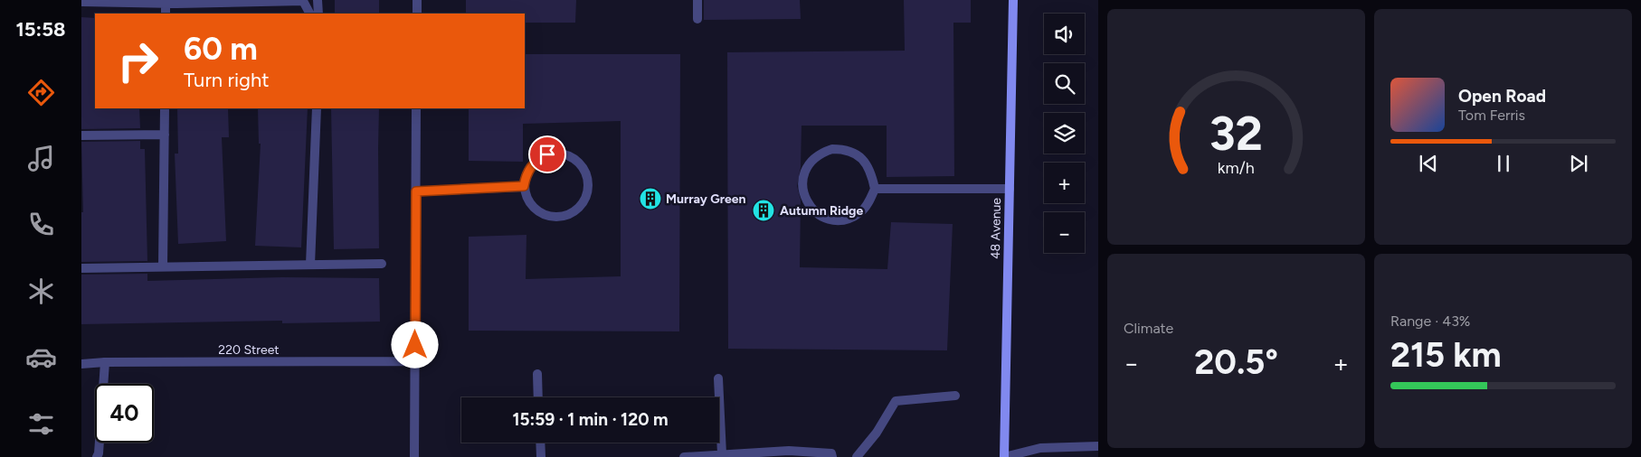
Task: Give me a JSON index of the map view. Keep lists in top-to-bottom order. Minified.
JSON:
{"streets":{"main road":["48 Avenue"],"street":["220 Street"]},"places":{"building":["Murray Green","Autumn Ridge"]},"page":{"tabs":"15:58","map_buttons":["+","−"],"turn":["60 m","Turn right"],"song":["Open Road","Tom Ferris"],"tile":["Climate",["Range · 43%","215 km"]],"heat":["−","20.5°","+"],"limit":"40","trip":"15:59 · 1 min · 120 m","gauge":["32","km/h"]}}
